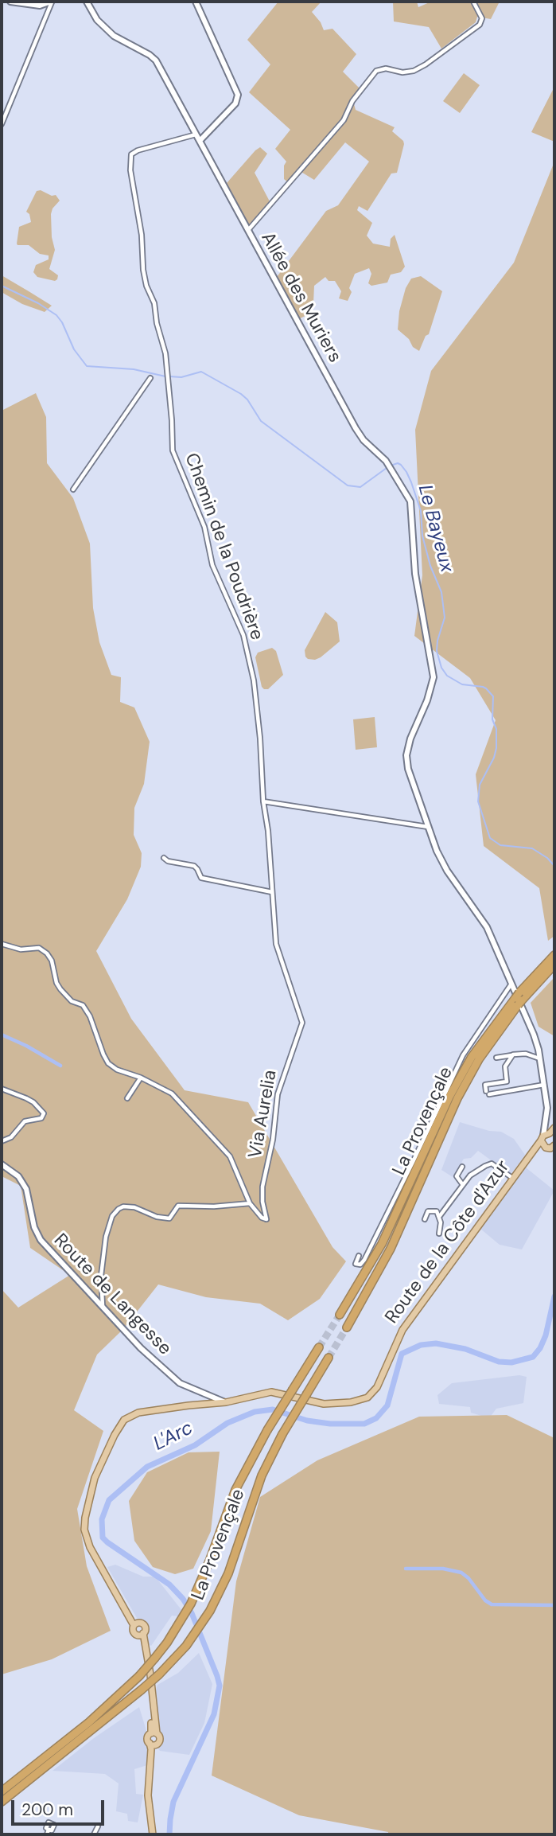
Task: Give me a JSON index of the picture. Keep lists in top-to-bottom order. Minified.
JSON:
{"streets":{"highway":["La Provençale"],"main road":["Route de la Côte d'Azur"],"street":["Allée des Muriers","Chemin de la Poudrière","Via Aurelia","Route de Langesse"]},"crossings":[["Allée des Muriers","Chemin de la Poudrière"],["Allée des Muriers","Route de la Côte d'Azur"],["Chemin de la Poudrière","Via Aurelia"],["Route de la Côte d'Azur","Route de Langesse"]],"water":["Le Bayeux","L'Arc"],"scale_bar":"200 m"}
